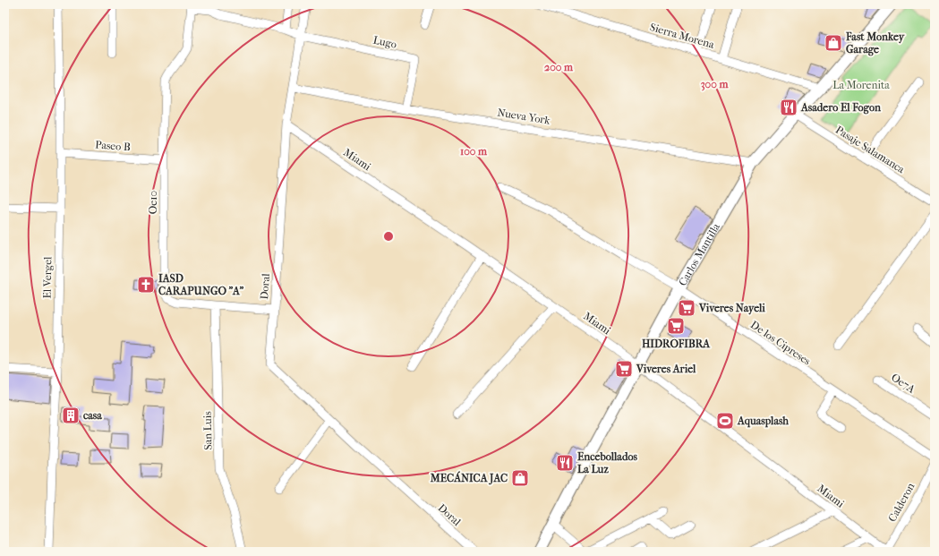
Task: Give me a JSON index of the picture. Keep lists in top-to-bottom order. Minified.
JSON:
{"streets":{"street":["Sierra Morena","Lugo","Nueva York","Paseo B","Pasaje Salamanca","Miami","Oe10","Carlos Mantilla","El Vergel","Doral","De los Cipreses","Oe7A","San Luis","Calderon"]},"crossings":[["Sierra Morena","Carlos Mantilla"],["Lugo","Nueva York"],["Lugo","Doral"],["Nueva York","Carlos Mantilla"],["Nueva York","Doral"],["Paseo B","Oe10"],["Paseo B","El Vergel"],["Pasaje Salamanca","Carlos Mantilla"],["Miami","Carlos Mantilla"],["Miami","Doral"],["Miami","Calderon"],["Oe10","Doral"],["Oe10","San Luis"],["Carlos Mantilla","De los Cipreses"]],"parks":["La Morenita"],"places":{"shop":["Fast Monkey Garage","MECÁNICA JAC"],"restaurant":["Asadero El Fogon","Encebollados La Luz"],"church":["IASD CARAPUNGO \"A\""],"supermarket":["Viveres Nayeli","HIDROFIBRA","Viveres Ariel"],"building":["casa"],"sports":["Aquasplash"]},"rings":["200 m","300 m","100 m"]}
